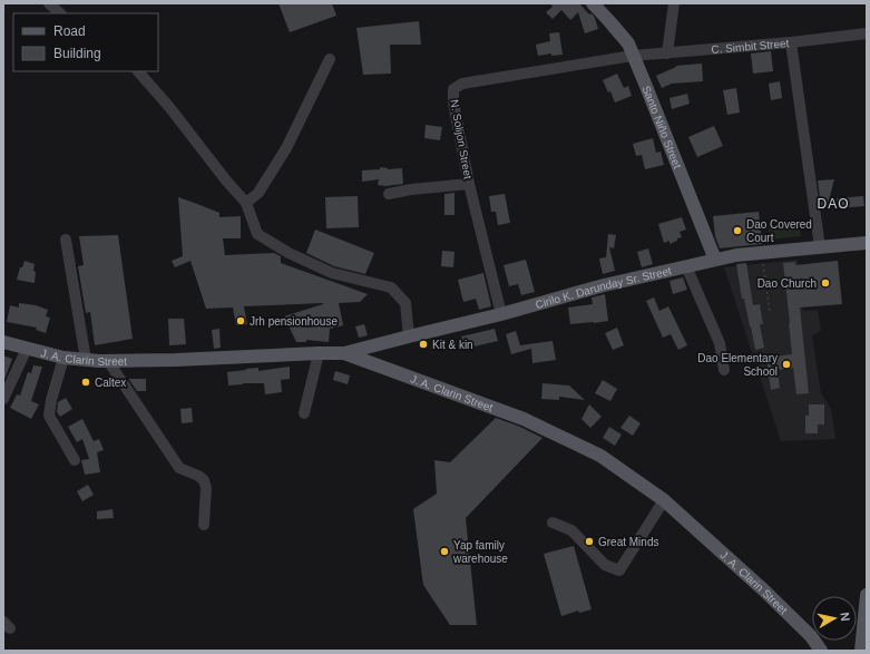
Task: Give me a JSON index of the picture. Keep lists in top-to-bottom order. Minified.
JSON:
{"streets":{"main road":["Santo Niño Street","Cirilo K. Darunday Sr. Street","J. A. Clarin Street"],"street":["C. Simbit Street","N. Solijon Street"]},"crossings":[["C. Simbit Street","Santo Niño Street"],["C. Simbit Street","N. Solijon Street"],["Santo Niño Street","N. Solijon Street"],["Santo Niño Street","Cirilo K. Darunday Sr. Street"],["N. Solijon Street","Cirilo K. Darunday Sr. Street"],["Cirilo K. Darunday Sr. Street","J. A. Clarin Street"]],"districts":["DAO"],"places":["Dao Covered Court","Dao Church","Jrh pensionhouse","Kit & kin","Dao Elementary School","Caltex","Great Minds","Yap family warehouse"],"legend":["Road","Building"],"north":"right"}
